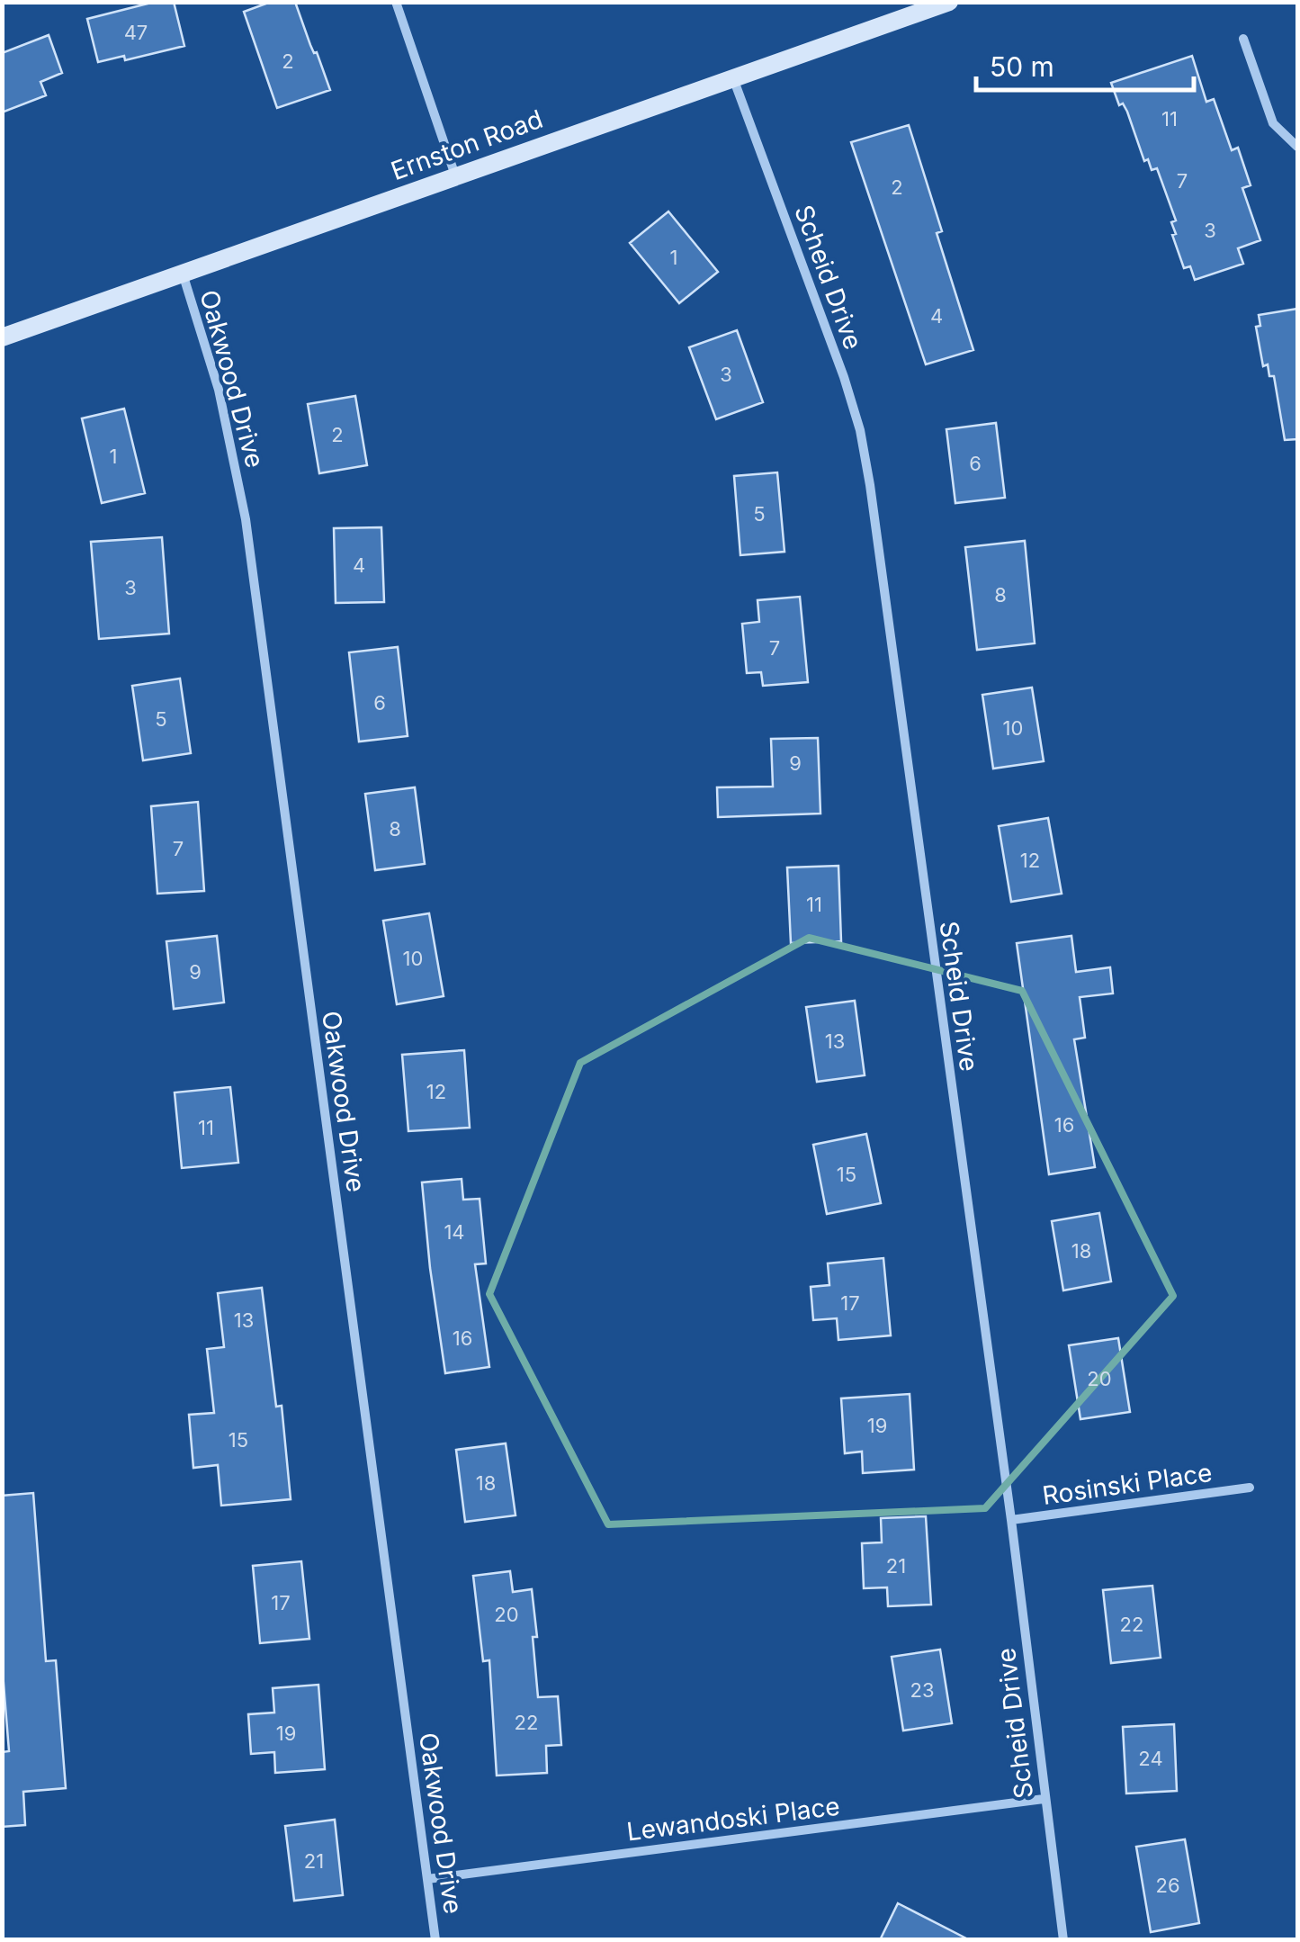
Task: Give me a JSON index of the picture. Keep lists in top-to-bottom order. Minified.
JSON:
{"streets":{"street":["Ernston Road","Scheid Drive","Oakwood Drive","Rosinski Place","Lewandoski Place"]},"crossings":[["Ernston Road","Scheid Drive"],["Ernston Road","Oakwood Drive"],["Scheid Drive","Rosinski Place"],["Scheid Drive","Lewandoski Place"],["Oakwood Drive","Lewandoski Place"]],"house_numbers":["47","2","11","7","2","3","1","4","3","2","1","6","5","4","3","8","7","6","5","10","9","8","7","12","11","10","9","13","12","16","11","15","14","18","17","13","16","20","19","15","18","21","17","20","22","23","22","19","24","21","26"],"scale_bar":"50 m"}
